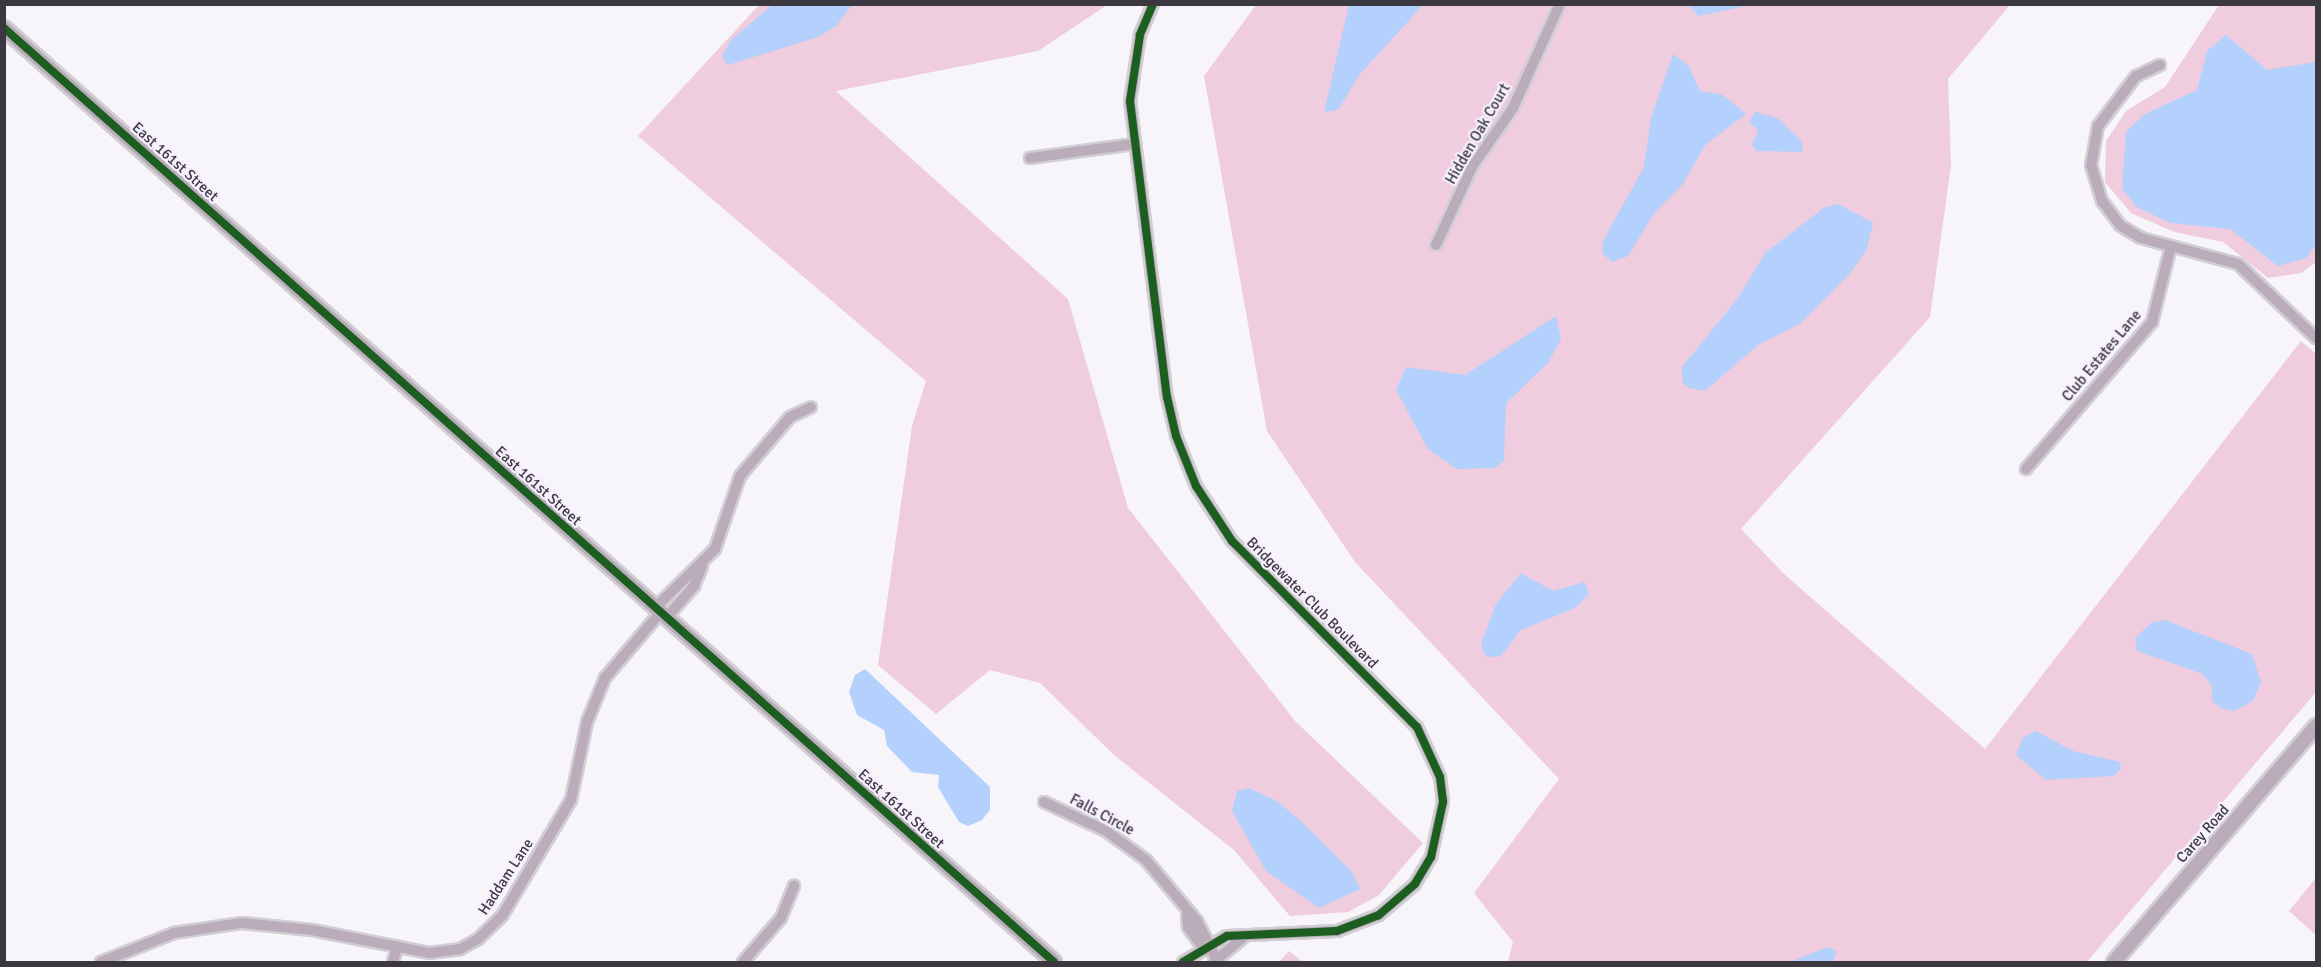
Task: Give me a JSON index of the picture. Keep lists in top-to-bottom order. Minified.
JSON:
{"streets":{"street":["Hidden Oak Court","East 161st Street","Club Estates Lane","Bridgewater Club Boulevard","Falls Circle","Carey Road","Haddam Lane"]},"crossings":[["East 161st Street","Haddam Lane"],["Bridgewater Club Boulevard","Falls Circle"]]}
